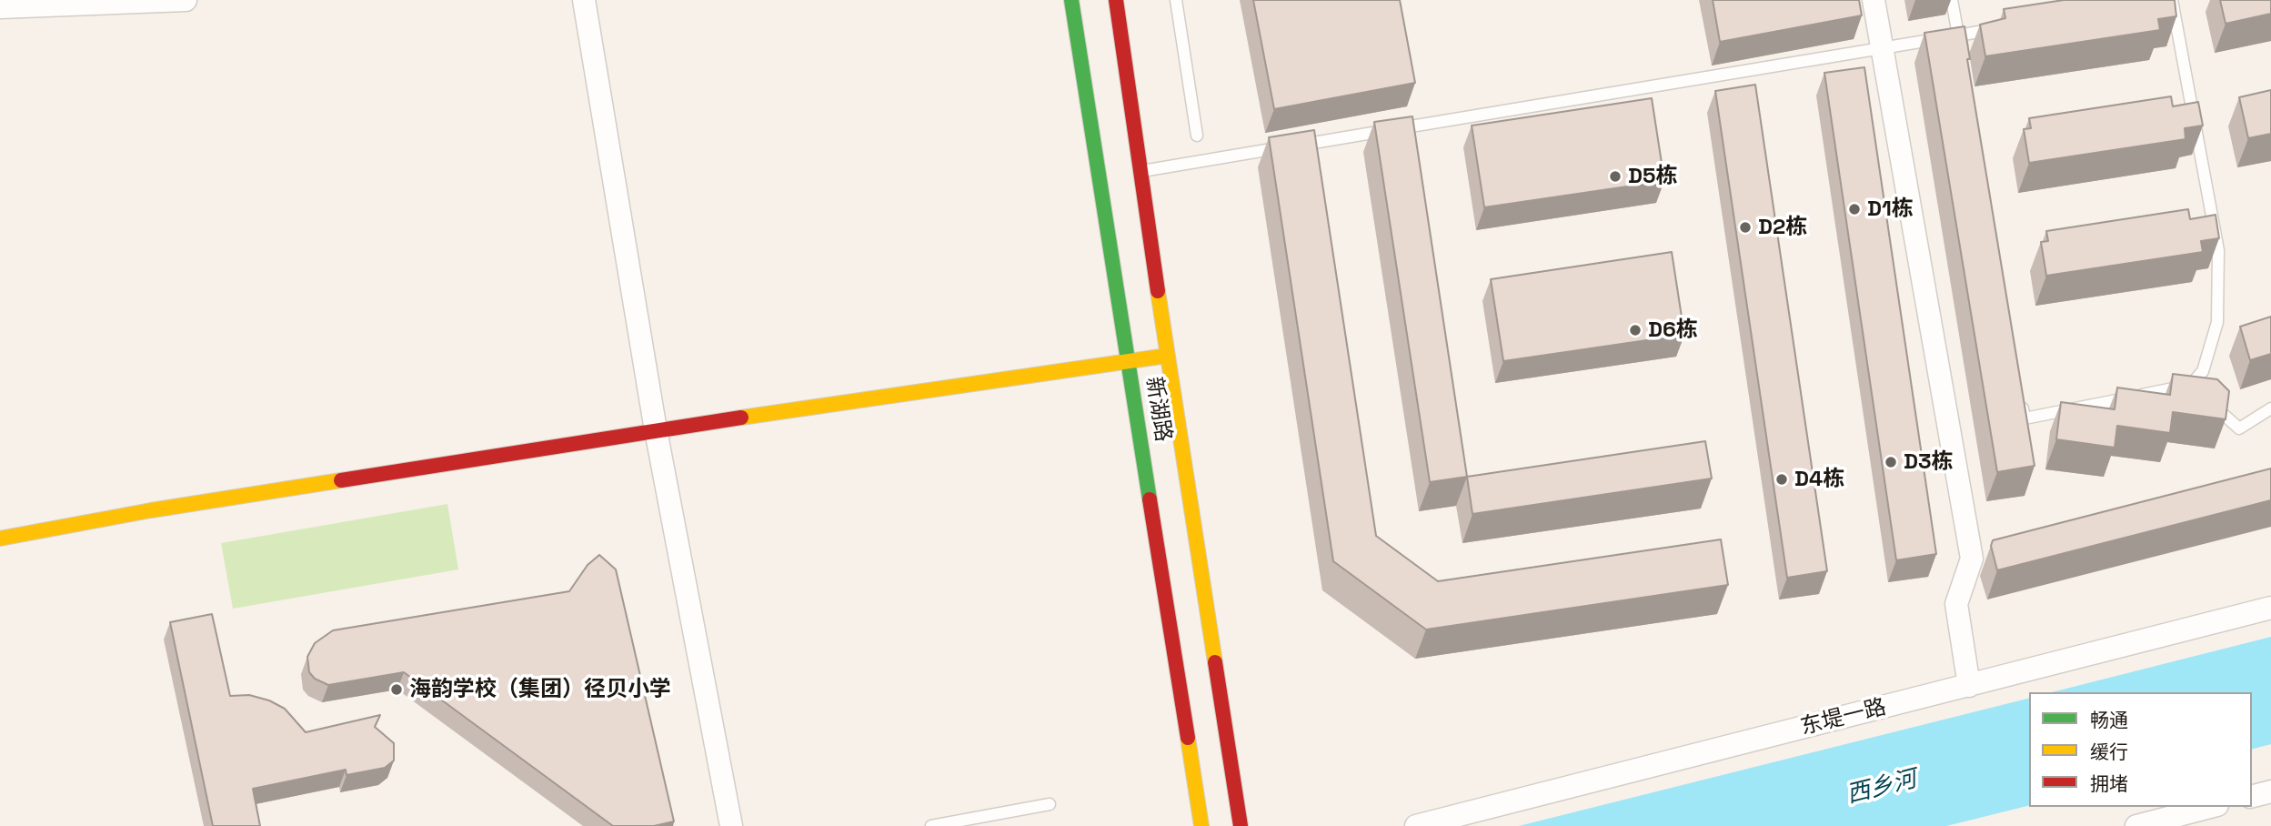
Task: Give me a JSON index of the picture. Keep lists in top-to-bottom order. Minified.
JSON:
{"streets":{"main road":["新湖路"],"street":["东堤一路"]},"water":["西乡河"],"places":["D5栋","D1栋","D2栋","D6栋","D3栋","D4栋","海韵学校（集团）径贝小学"],"legend":["畅通","缓行","拥堵"]}
